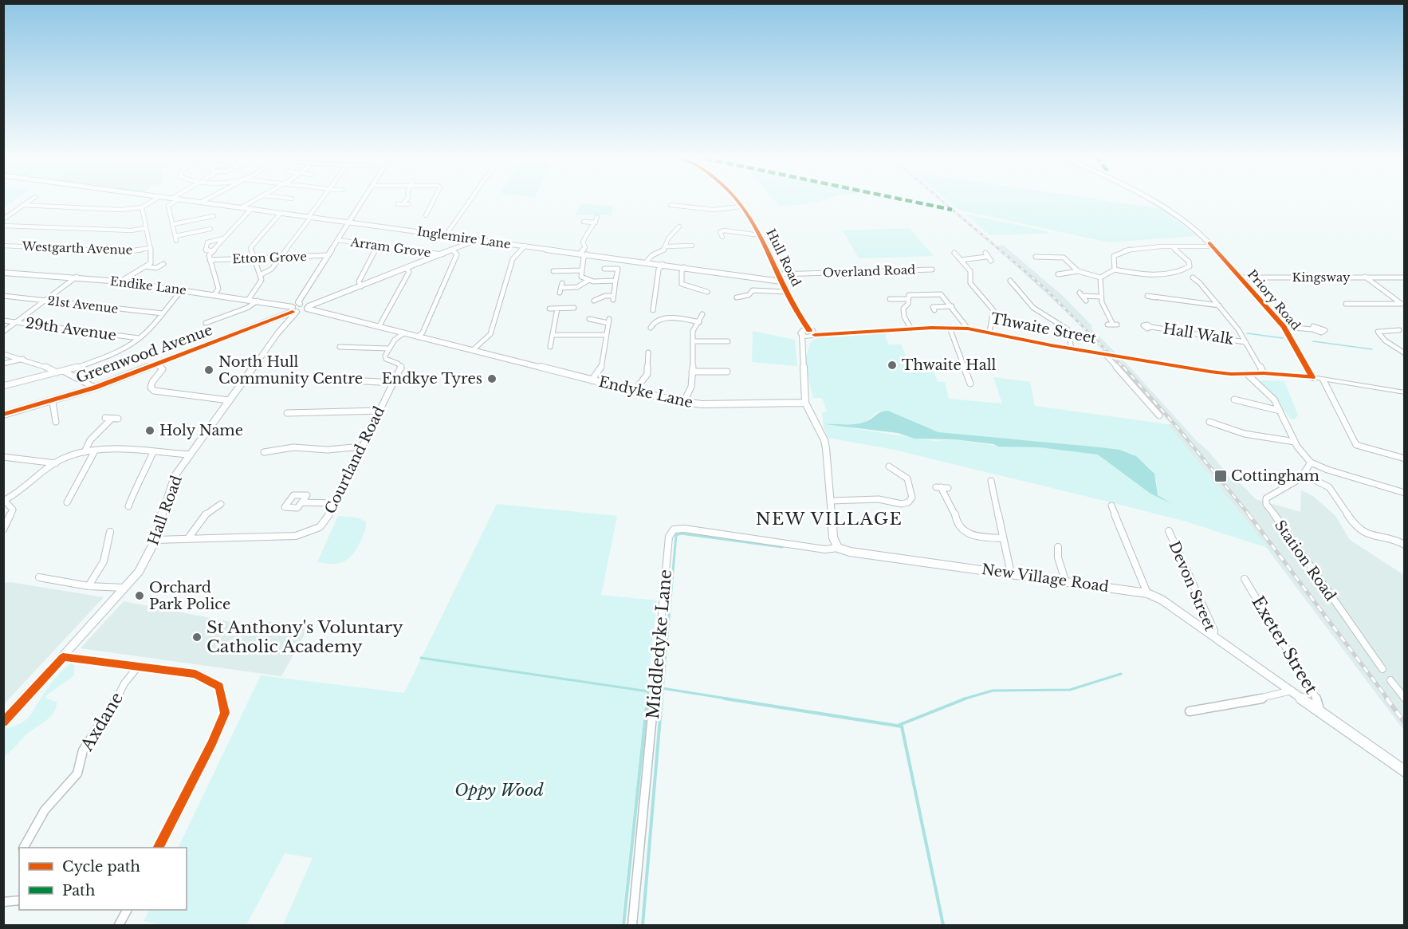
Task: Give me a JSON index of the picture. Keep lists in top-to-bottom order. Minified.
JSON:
{"streets":{"main road":["Hull Road","Thwaite Street"],"street":["Inglemire Lane","Arram Grove","Westgarth Avenue","Etton Grove","Overland Road","Kingsway","Endike Lane","Priory Road","21st Avenue","29th Avenue","Hall Walk","Greenwood Avenue","Endyke Lane","Courtland Road","Hall Road","Station Road","New Village Road","Devon Street","Middledyke Lane","Exeter Street","Axdane"]},"crossings":[["Inglemire Lane","Hull Road"],["Hull Road","Overland Road"],["Hull Road","Thwaite Street"],["Kingsway","Priory Road"],["Endike Lane","Greenwood Avenue"],["Endike Lane","Hall Road"],["Priory Road","Thwaite Street"],["Greenwood Avenue","Hall Road"],["Courtland Road","Hall Road"],["New Village Road","Devon Street"],["New Village Road","Middledyke Lane"],["New Village Road","Exeter Street"]],"districts":["NEW VILLAGE"],"parks":["Oppy Wood"],"places":{"other":["Thwaite Hall","North Hull Community Centre","Endkye Tyres","Holy Name","Orchard Park Police","St Anthony's Voluntary Catholic Academy"],"transit":["Cottingham"]},"legend":["Cycle path","Path"]}
